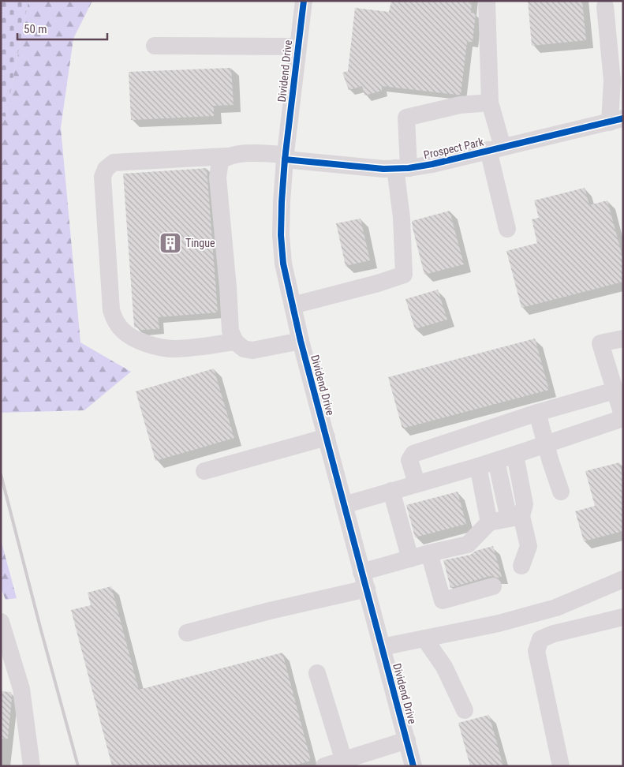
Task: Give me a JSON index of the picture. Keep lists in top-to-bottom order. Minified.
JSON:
{"streets":{"street":["Dividend Drive","Prospect Park"]},"crossings":[["Dividend Drive","Prospect Park"]],"places":{"building":["Tingue"]},"scale_bar":"50 m"}
